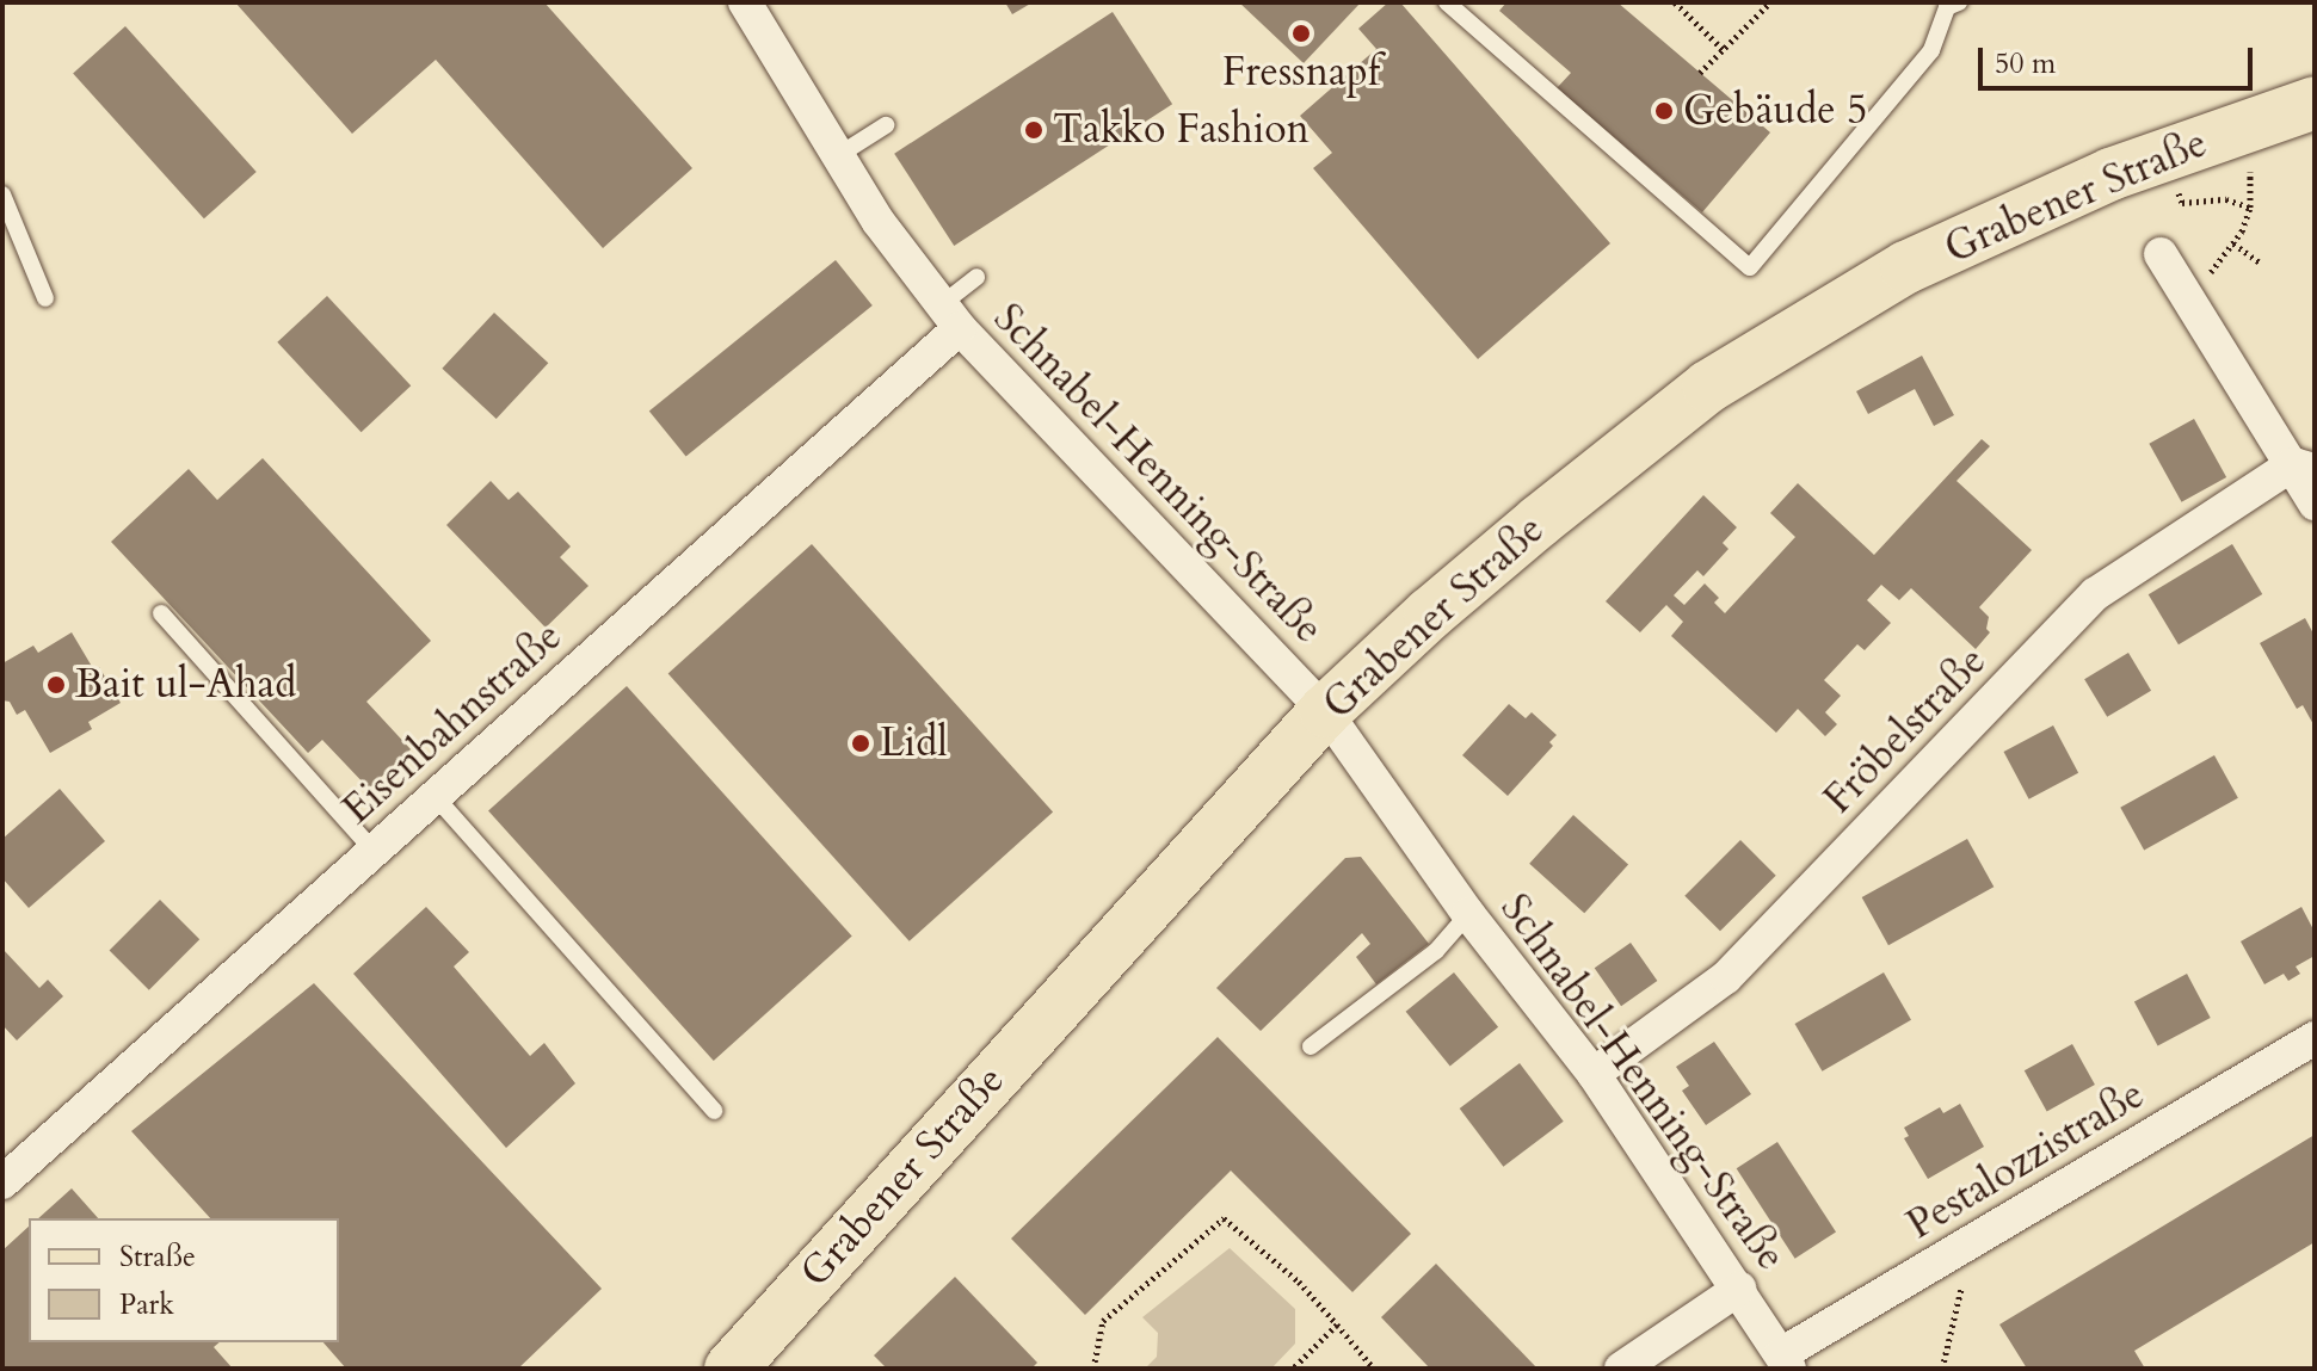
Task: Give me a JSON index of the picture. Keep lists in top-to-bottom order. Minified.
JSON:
{"streets":{"main road":["Grabener Straße"],"street":["Schnabel-Henning-Straße","Eisenbahnstraße","Fröbelstraße","Pestalozzistraße"]},"crossings":[["Grabener Straße","Schnabel-Henning-Straße"],["Schnabel-Henning-Straße","Eisenbahnstraße"],["Schnabel-Henning-Straße","Fröbelstraße"],["Schnabel-Henning-Straße","Pestalozzistraße"]],"places":["Fressnapf","Gebäude 5","Takko Fashion","Bait ul-Ahad","Lidl"],"legend":["Straße","Park"],"scale_bar":"50 m"}
